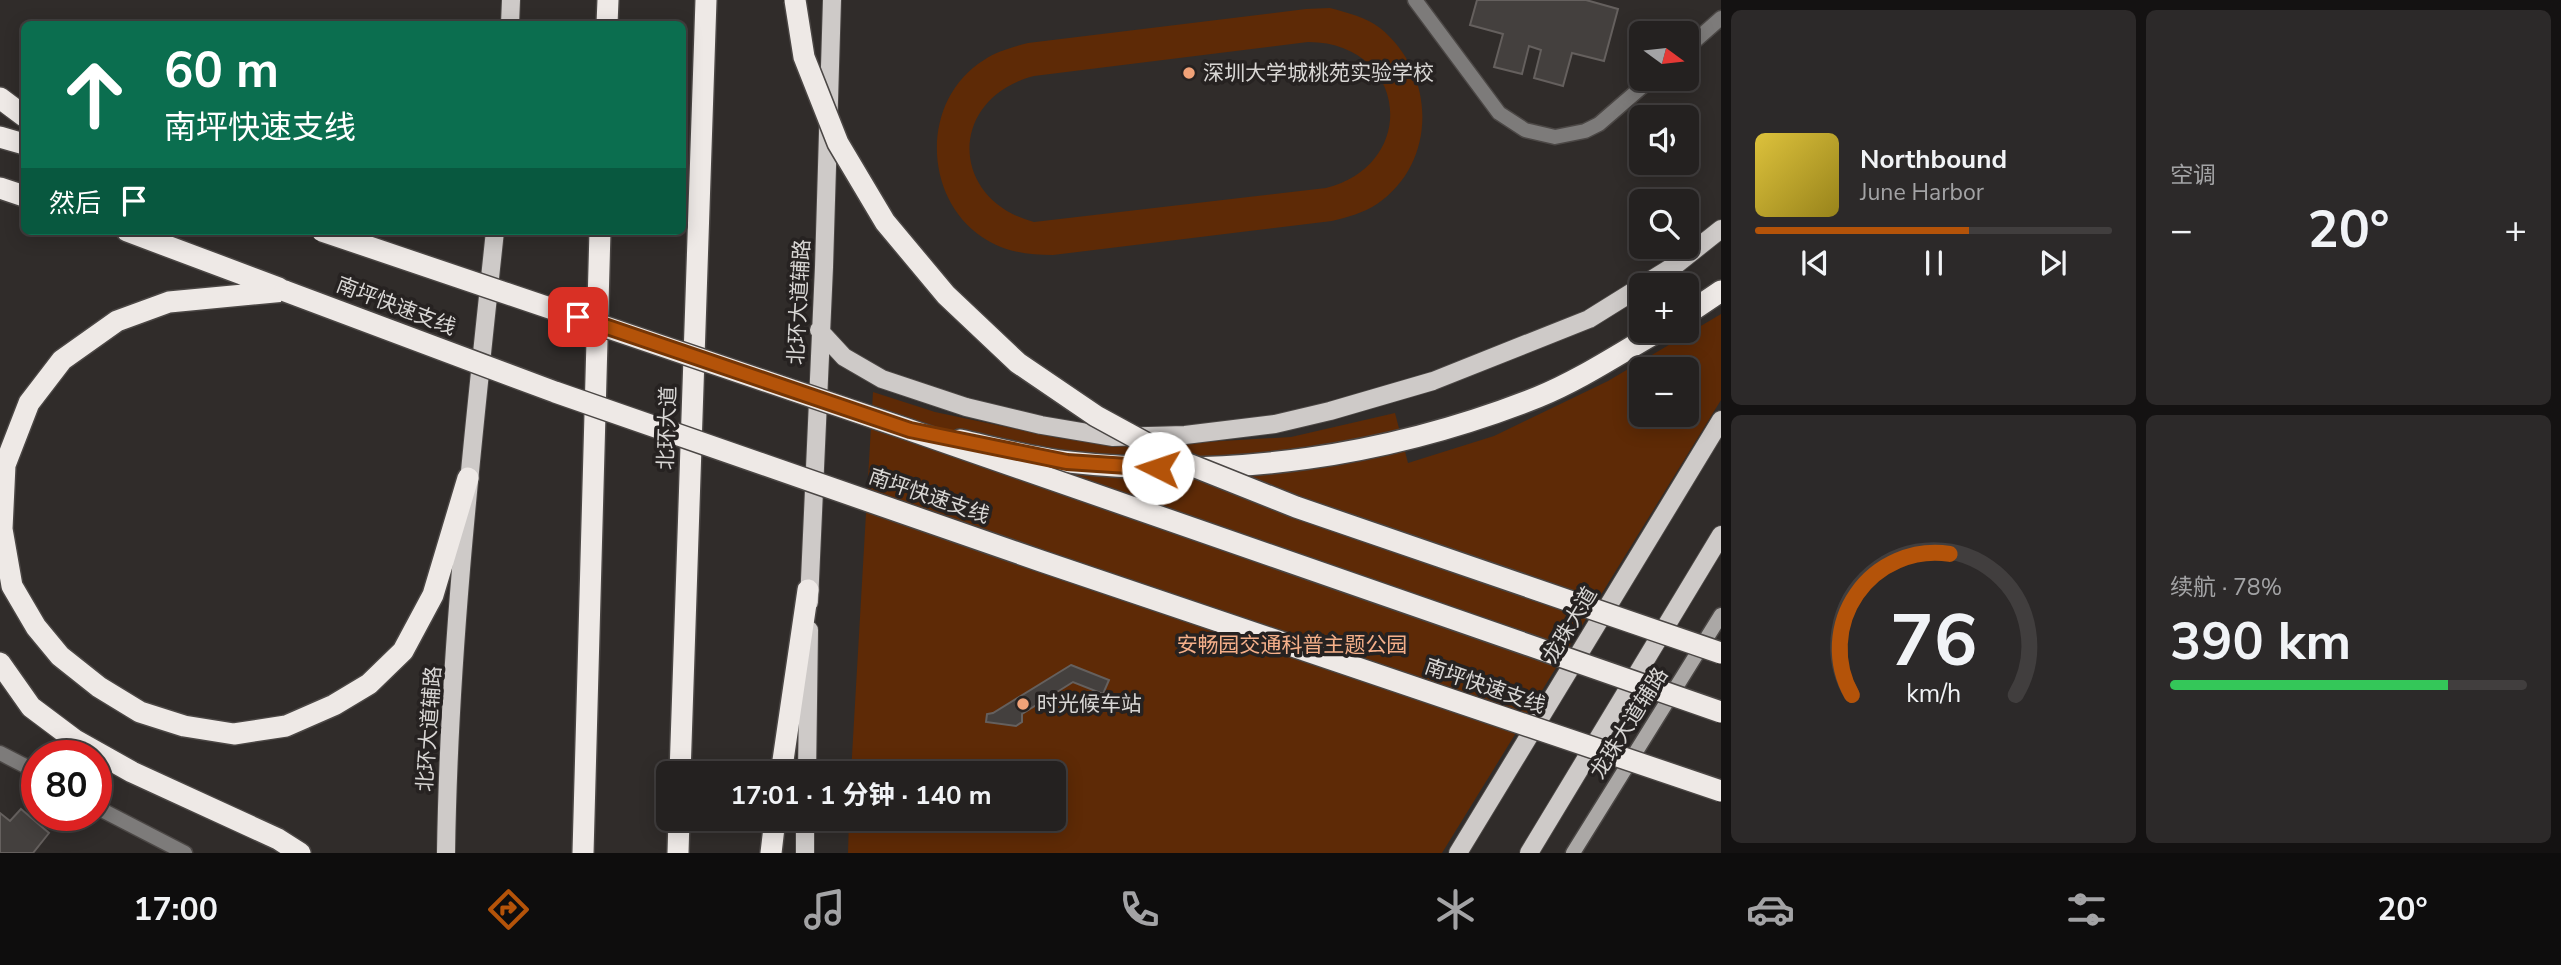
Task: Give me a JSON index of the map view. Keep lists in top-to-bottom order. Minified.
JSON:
{"streets":{"highway":["南坪快速支线","北环大道"],"main road":["北环大道辅路","龙珠大道","龙珠大道辅路"]},"parks":["安畅园交通科普主题公园"],"places":["深圳大学城桃苑实验学校","时光候车站"],"north":"right","page":{"tile":["空调",["续航 · 78%","390 km"]],"map_buttons":["+","−"],"turn":["60 m","南坪快速支线"],"song":["Northbound","June Harbor"],"then":"然后","heat":["−","20°","+"],"limit":"80","trip":"17:01 · 1 分钟 · 140 m","tabs":["17:00","20°"],"gauge":["76","km/h"]}}
